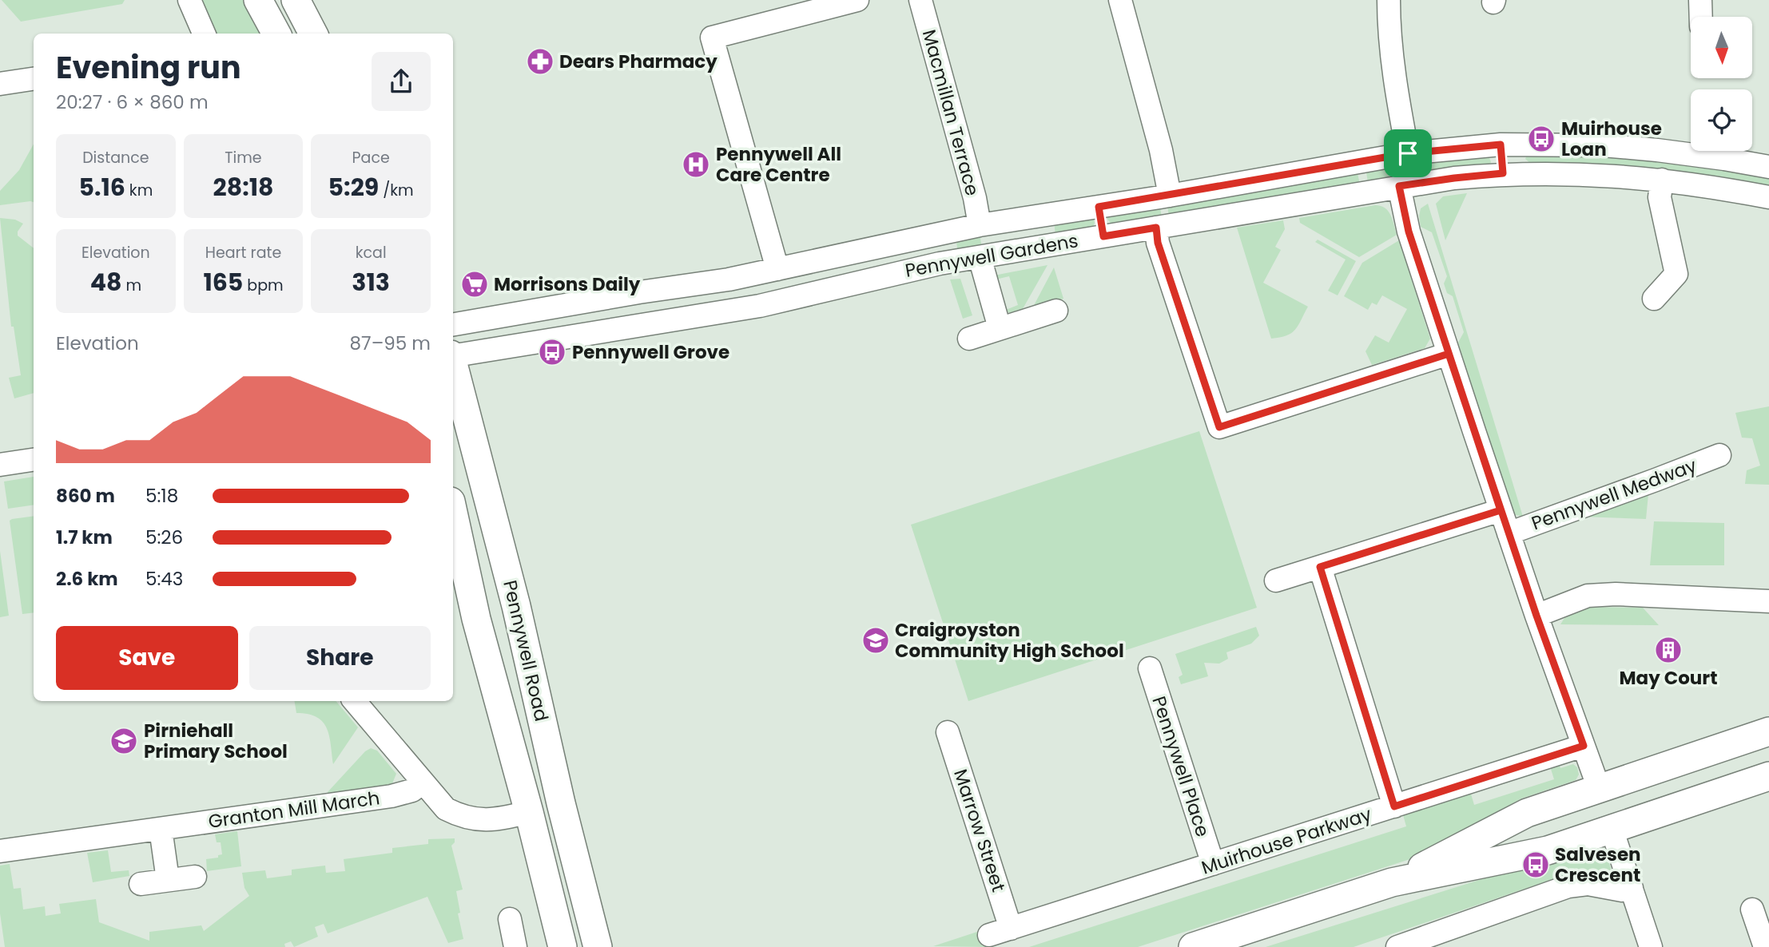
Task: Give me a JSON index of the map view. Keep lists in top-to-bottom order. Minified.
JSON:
{"streets":{"street":["Macmillan Terrace","Pennywell Gardens","Pennywell Medway","Pennywell Road","Pennywell Place","Granton Mill March","Marrow Street","Muirhouse Parkway"]},"crossings":[["Macmillan Terrace","Pennywell Gardens"],["Pennywell Gardens","Pennywell Medway"],["Pennywell Medway","Muirhouse Parkway"],["Pennywell Place","Muirhouse Parkway"],["Marrow Street","Muirhouse Parkway"]],"places":{"pharmacy":["Dears Pharmacy"],"bus stop":["Muirhouse Loan","Pennywell Grove","Salvesen Crescent"],"hospital":["Pennywell All Care Centre"],"supermarket":["Morrisons Daily"],"school or university":["Craigroyston Community High School","Pirniehall Primary School"],"building":["May Court"]},"north":"bottom","page":{"heading":["Evening run","20:27 · 6 × 860 m"],"stats":[["Distance","5.16 km"],["Time","28:18"],["Pace","5:29 /km"],["Elevation","48 m"],["Heart rate","165 bpm"],["kcal","313"]],"chart":["Elevation","87–95 m"],"list":[{"name":"860 m","note":"5:18"},{"name":"1.7 km","note":"5:26"},{"name":"2.6 km","note":"5:43"}],"buttons":["Save","Share"]}}
